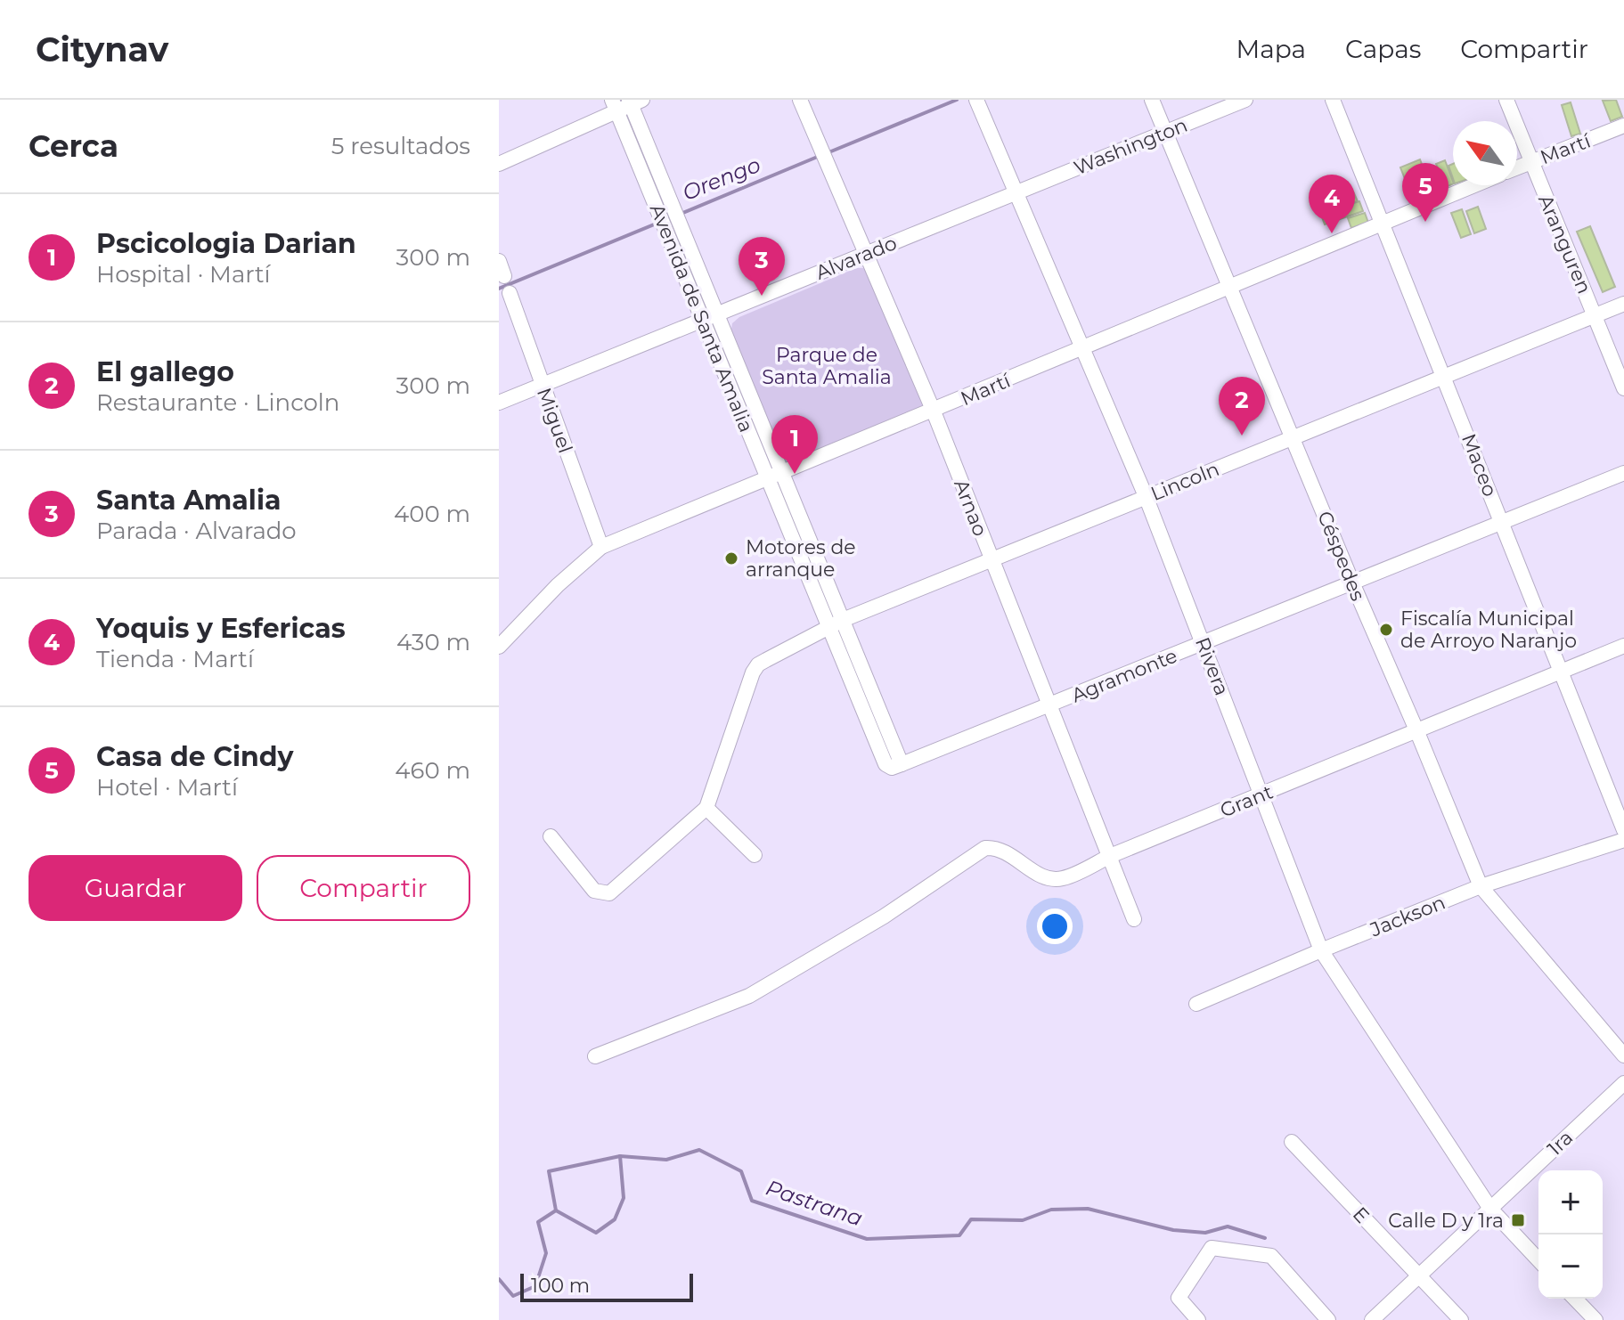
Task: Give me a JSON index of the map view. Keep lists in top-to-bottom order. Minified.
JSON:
{"streets":{"street":["Washington","Martí","Aranguren","Alvarado","Avenida de Santa Amalia","Miguel","Maceo","Lincoln","Arnao","Céspedes","Rivera","Agramonte","Grant","Jackson","1ra","E"]},"crossings":[["Washington","Alvarado"],["Washington","Céspedes"],["Washington","Rivera"],["Martí","Aranguren"],["Martí","Avenida de Santa Amalia"],["Martí","Miguel"],["Martí","Maceo"],["Martí","Arnao"],["Martí","Céspedes"],["Martí","Rivera"],["Aranguren","Lincoln"],["Alvarado","Avenida de Santa Amalia"],["Alvarado","Miguel"],["Alvarado","Arnao"],["Alvarado","Rivera"],["Avenida de Santa Amalia","Lincoln"],["Avenida de Santa Amalia","Agramonte"],["Maceo","Lincoln"],["Maceo","Agramonte"],["Maceo","Grant"],["Lincoln","Arnao"],["Lincoln","Céspedes"],["Lincoln","Rivera"],["Arnao","Agramonte"],["Arnao","Grant"],["Céspedes","Agramonte"],["Céspedes","Grant"],["Céspedes","Jackson"],["Rivera","Agramonte"],["Rivera","Grant"],["Rivera","Jackson"],["Rivera","1ra"],["1ra","E"]],"water":["Orengo","Pastrana"],"parks":["Parque de Santa Amalia"],"places":{"other":["Motores de arranque","Fiscalía Municipal de Arroyo Naranjo"],"transit":["Calle D y 1ra"]},"scale_bar":"100 m","north":"top left","page":{"header":"Citynav","nav":["Mapa","Capas","Compartir"],"heading":["Cerca","5 resultados"],"pins":["5","4","3","2","1"],"list":[{"mark":"1","name":"Pscicologia Darian","note":"Hospital · Martí","value":"300 m"},{"mark":"2","name":"El gallego","note":"Restaurante · Lincoln","value":"300 m"},{"mark":"3","name":"Santa Amalia","note":"Parada · Alvarado","value":"400 m"},{"mark":"4","name":"Yoquis y Esfericas","note":"Tienda · Martí","value":"430 m"},{"mark":"5","name":"Casa de Cindy","note":"Hotel · Martí","value":"460 m"}],"buttons":["Guardar","Compartir"],"map_buttons":["+","−"],"scale":"100 m"}}
